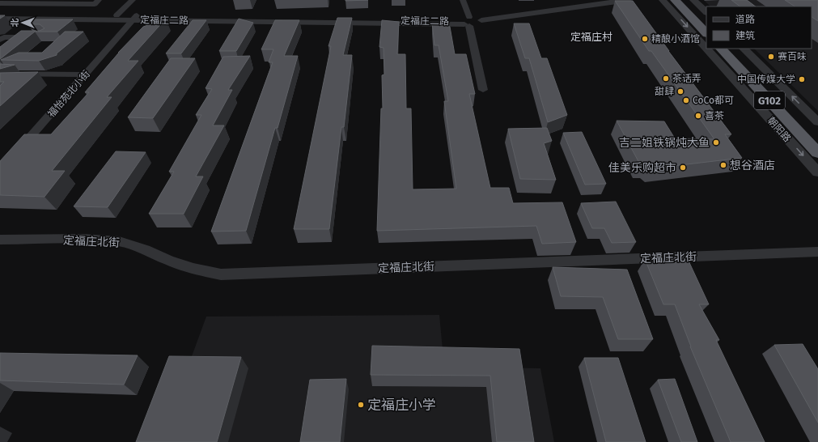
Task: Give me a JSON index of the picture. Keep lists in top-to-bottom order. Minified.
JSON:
{"streets":{"highway":["G102","朝阳路"],"street":["定福庄二路","福怡苑北小街","定福庄北街"]},"crossings":[["定福庄二路","福怡苑北小街"]],"districts":["定福庄村"],"places":["精酿小酒馆","赛百味","茶话弄","中国传媒大学","甜肆","CoCo都可","喜茶","吉二姐铁锅炖大鱼","想谷酒店","佳美乐购超市","定福庄小学"],"legend":["道路","建筑"],"north":"left"}
